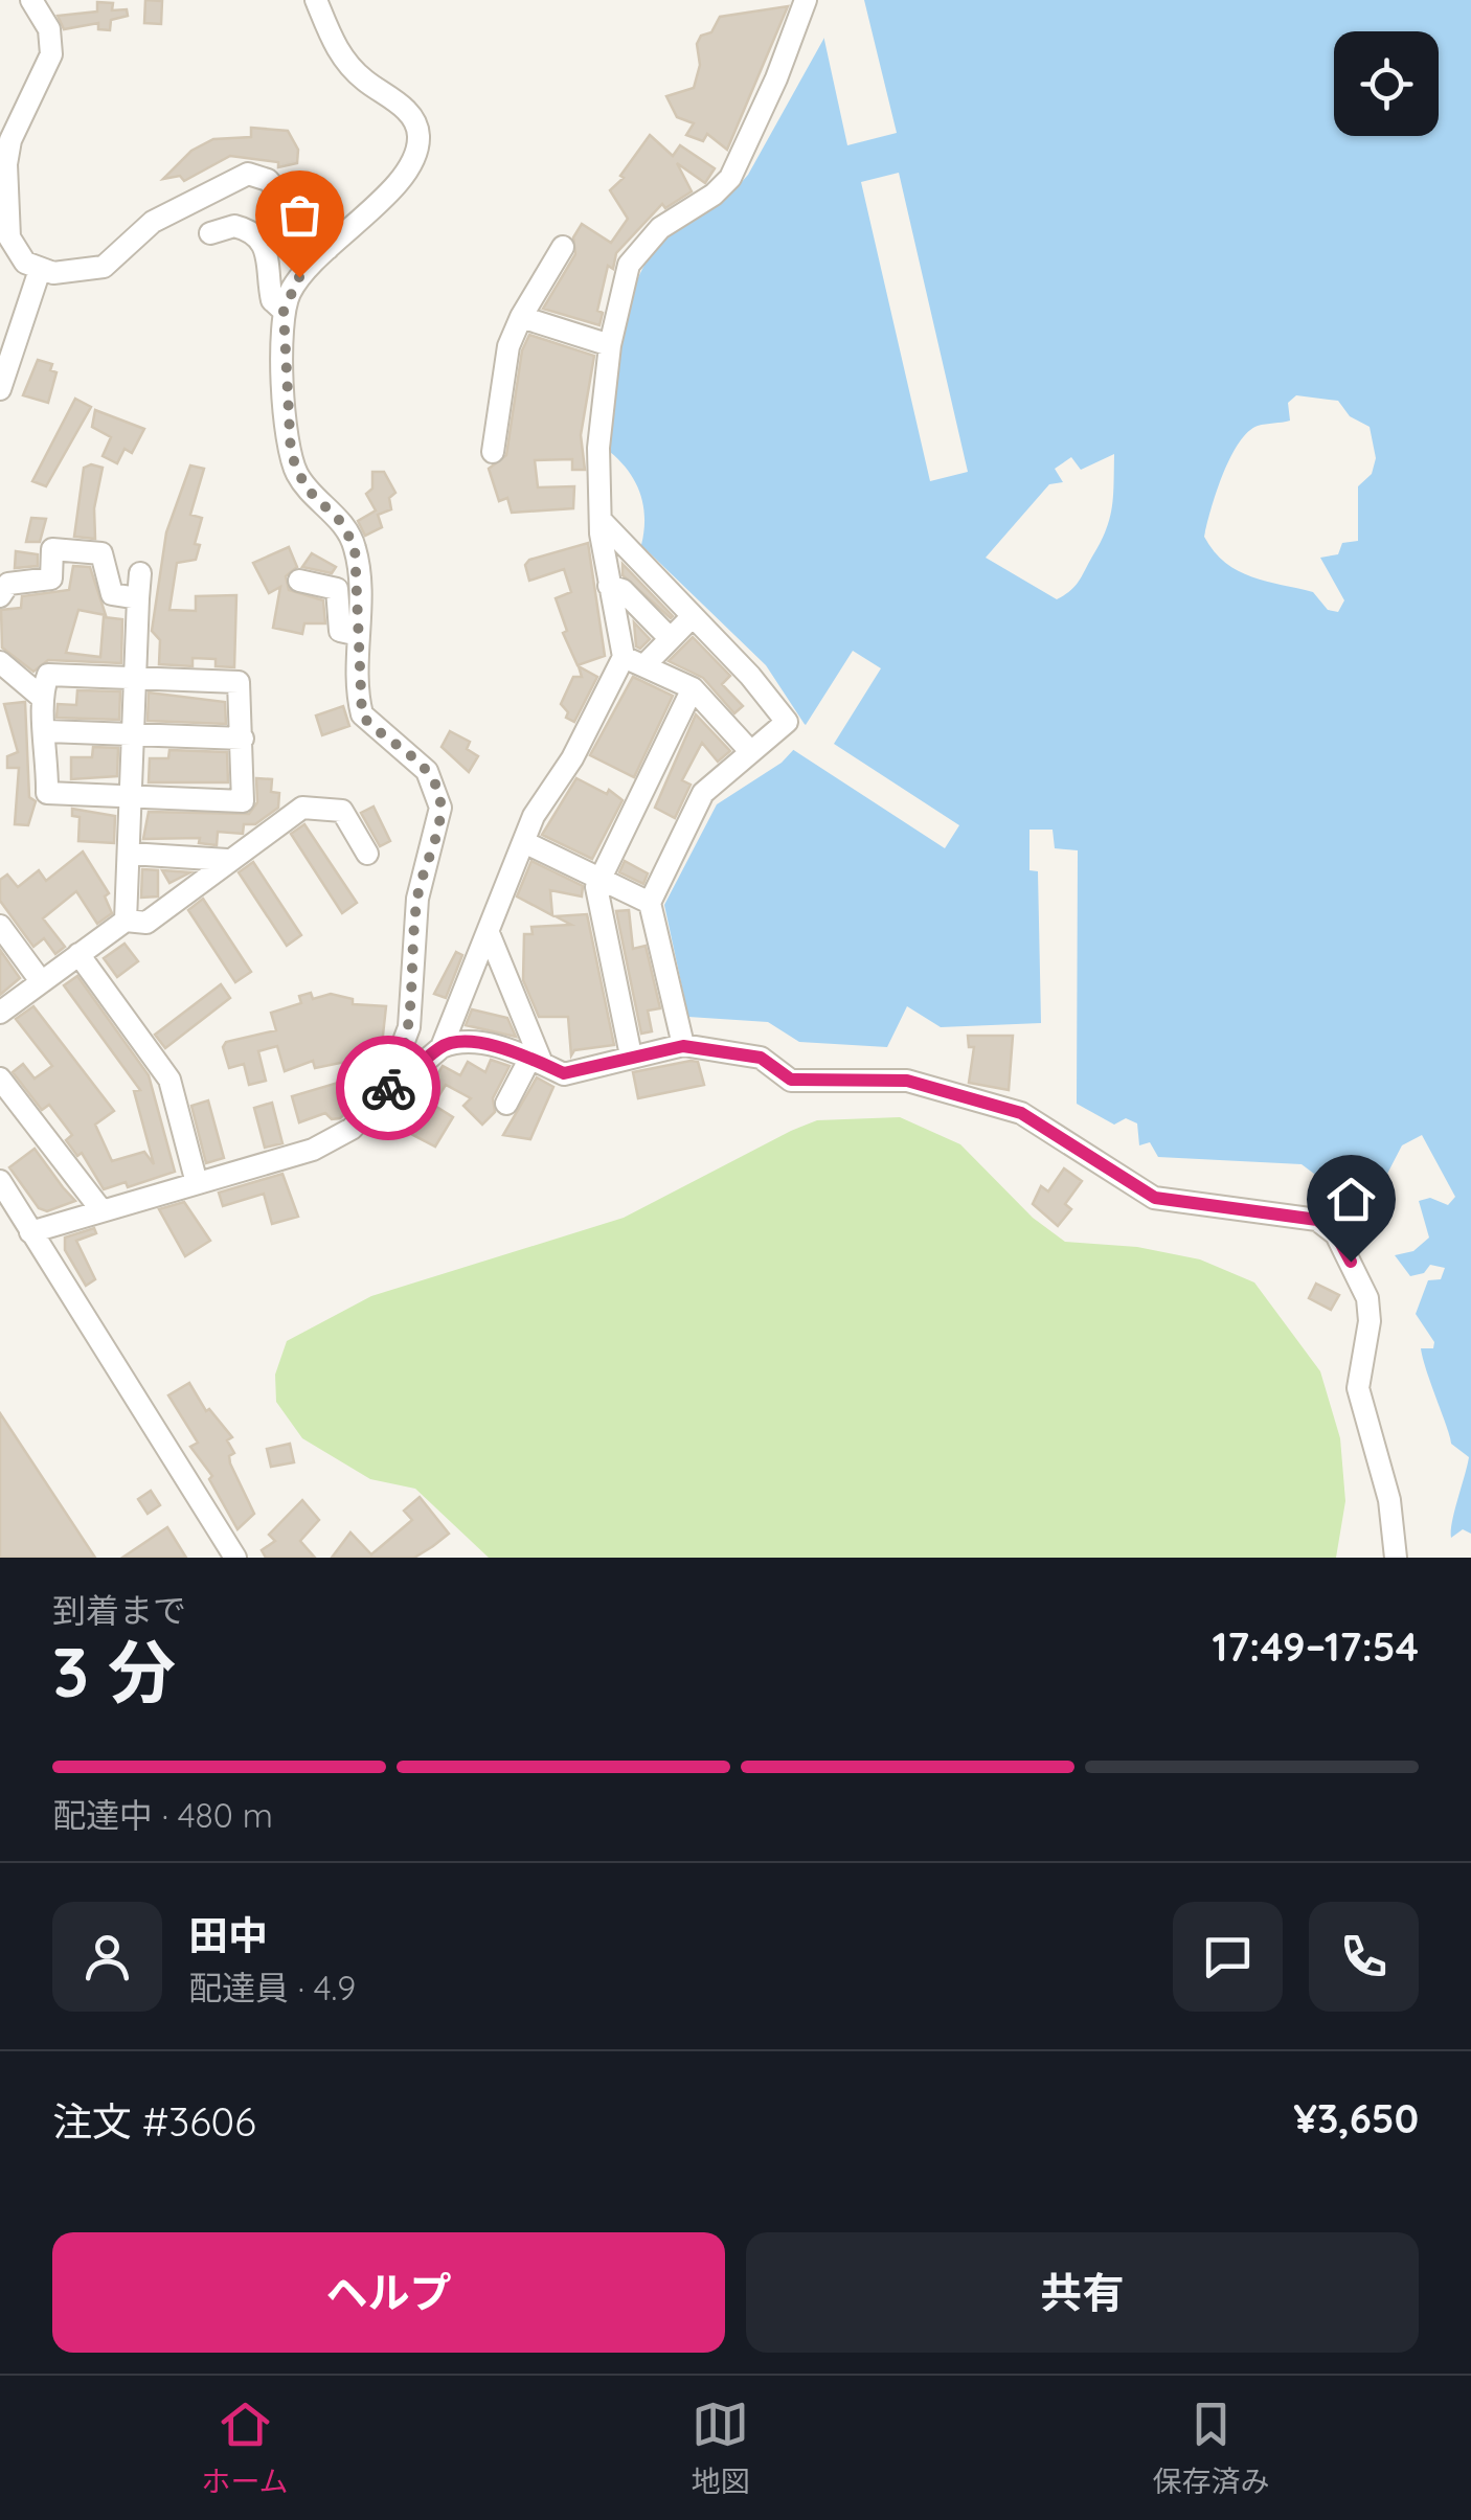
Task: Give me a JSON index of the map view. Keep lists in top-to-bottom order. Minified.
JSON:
{"page":{"heading":["3 分","到着まで","17:49–17:54"],"panel":["田中","配達員 · 4.9","注文 #3606","¥3,650"],"bar":"配達中 · 480 m","buttons":["ヘルプ","共有"],"tabs":["ホーム","地図","保存済み"]}}
